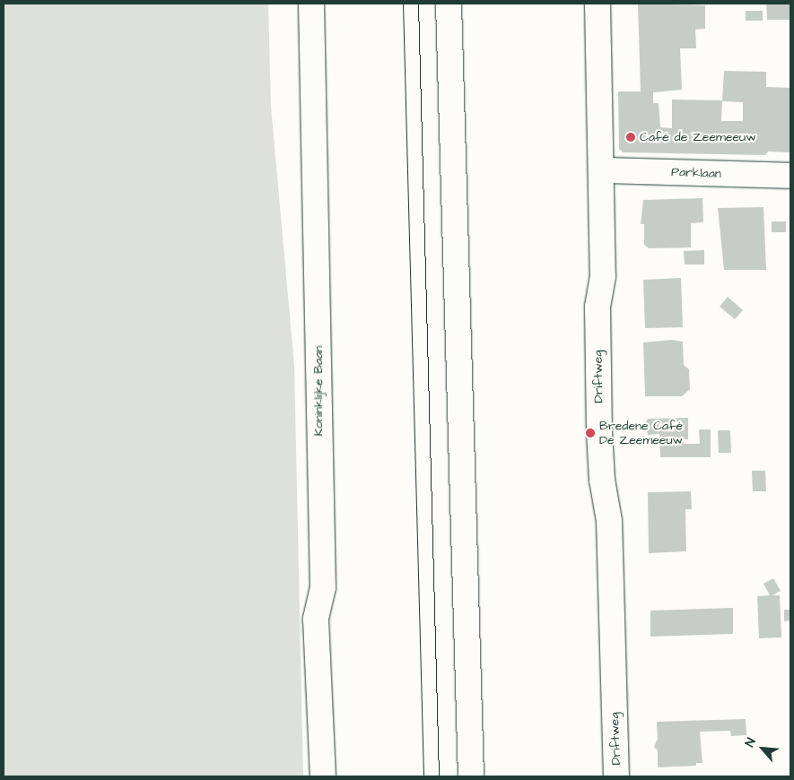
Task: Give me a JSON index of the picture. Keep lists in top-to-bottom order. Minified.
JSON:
{"streets":{"main road":["Parklaan","Driftweg","Koninklijke Baan"]},"crossings":[["Parklaan","Driftweg"]],"places":["Café de Zeemeeuw","Bredene Café De Zeemeeuw"],"north":"top left"}
